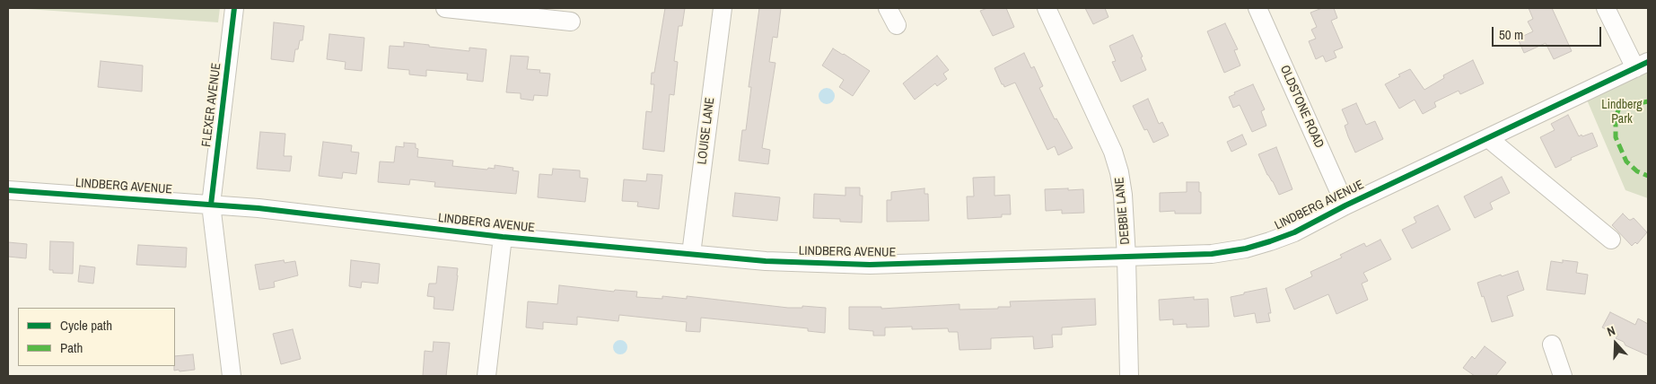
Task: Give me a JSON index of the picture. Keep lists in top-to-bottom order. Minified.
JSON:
{"streets":{"street":["FLEXER AVENUE","OLDSTONE ROAD","LOUISE LANE","LINDBERG AVENUE","DEBBIE LANE"]},"crossings":[["FLEXER AVENUE","LINDBERG AVENUE"],["OLDSTONE ROAD","LINDBERG AVENUE"],["LOUISE LANE","LINDBERG AVENUE"],["LINDBERG AVENUE","DEBBIE LANE"]],"parks":["Lindberg Park"],"legend":["Cycle path","Path"],"scale_bar":"50 m","north":"top"}
